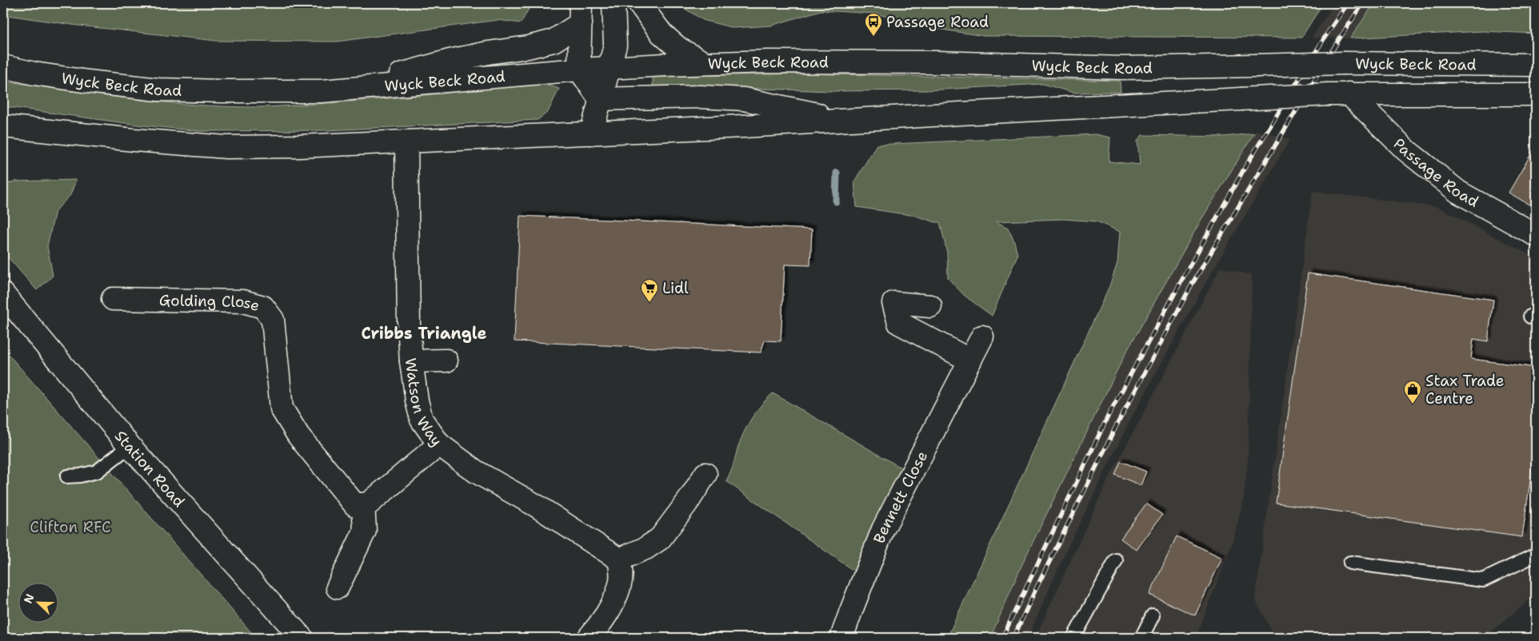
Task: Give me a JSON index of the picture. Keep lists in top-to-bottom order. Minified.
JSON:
{"streets":{"main road":["Wyck Beck Road","Passage Road","Golding Close","Watson Way","Station Road","Bennett Close"]},"crossings":[["Wyck Beck Road","Passage Road"],["Wyck Beck Road","Watson Way"]],"districts":["Cribbs Triangle"],"parks":["Clifton RFC"],"places":{"bus stop":["Passage Road"],"supermarket":["Lidl"],"shop":["Stax Trade Centre"]},"north":"top left"}
